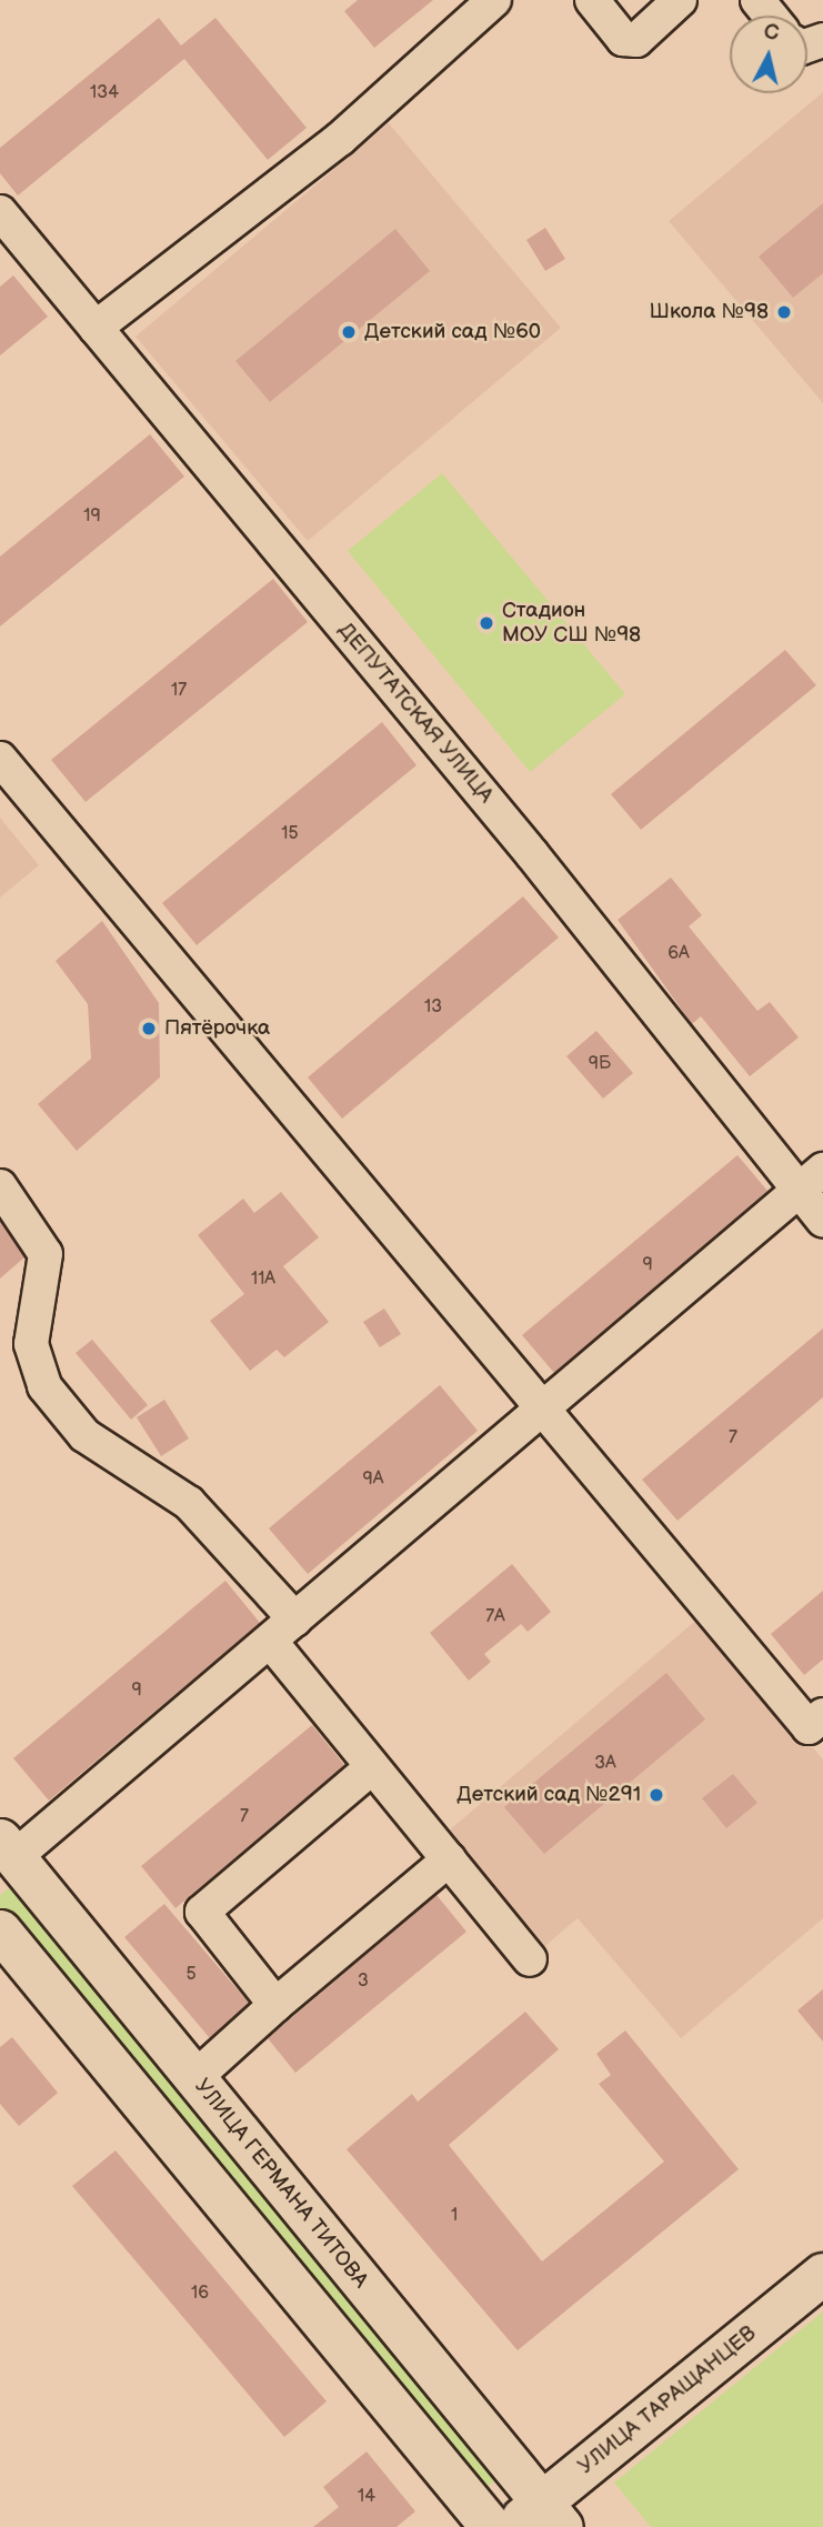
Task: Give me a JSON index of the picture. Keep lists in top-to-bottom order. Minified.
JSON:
{"streets":{"street":["ДЕПУТАТСКАЯ УЛИЦА","УЛИЦА ГЕРМАНА ТИТОВА","УЛИЦА ТАРАЩАНЦЕВ"]},"crossings":[["УЛИЦА ГЕРМАНА ТИТОВА","УЛИЦА ТАРАЩАНЦЕВ"]],"places":["Школа №98","Детский сад №60","Стадион МОУ СШ №98","Пятёрочка","Детский сад №291"],"house_numbers":["134","19","17","15","6А","13","9Б","9","11А","7","9А","7А","9","3А","7","5","3","1","16","14"],"north":"top"}
